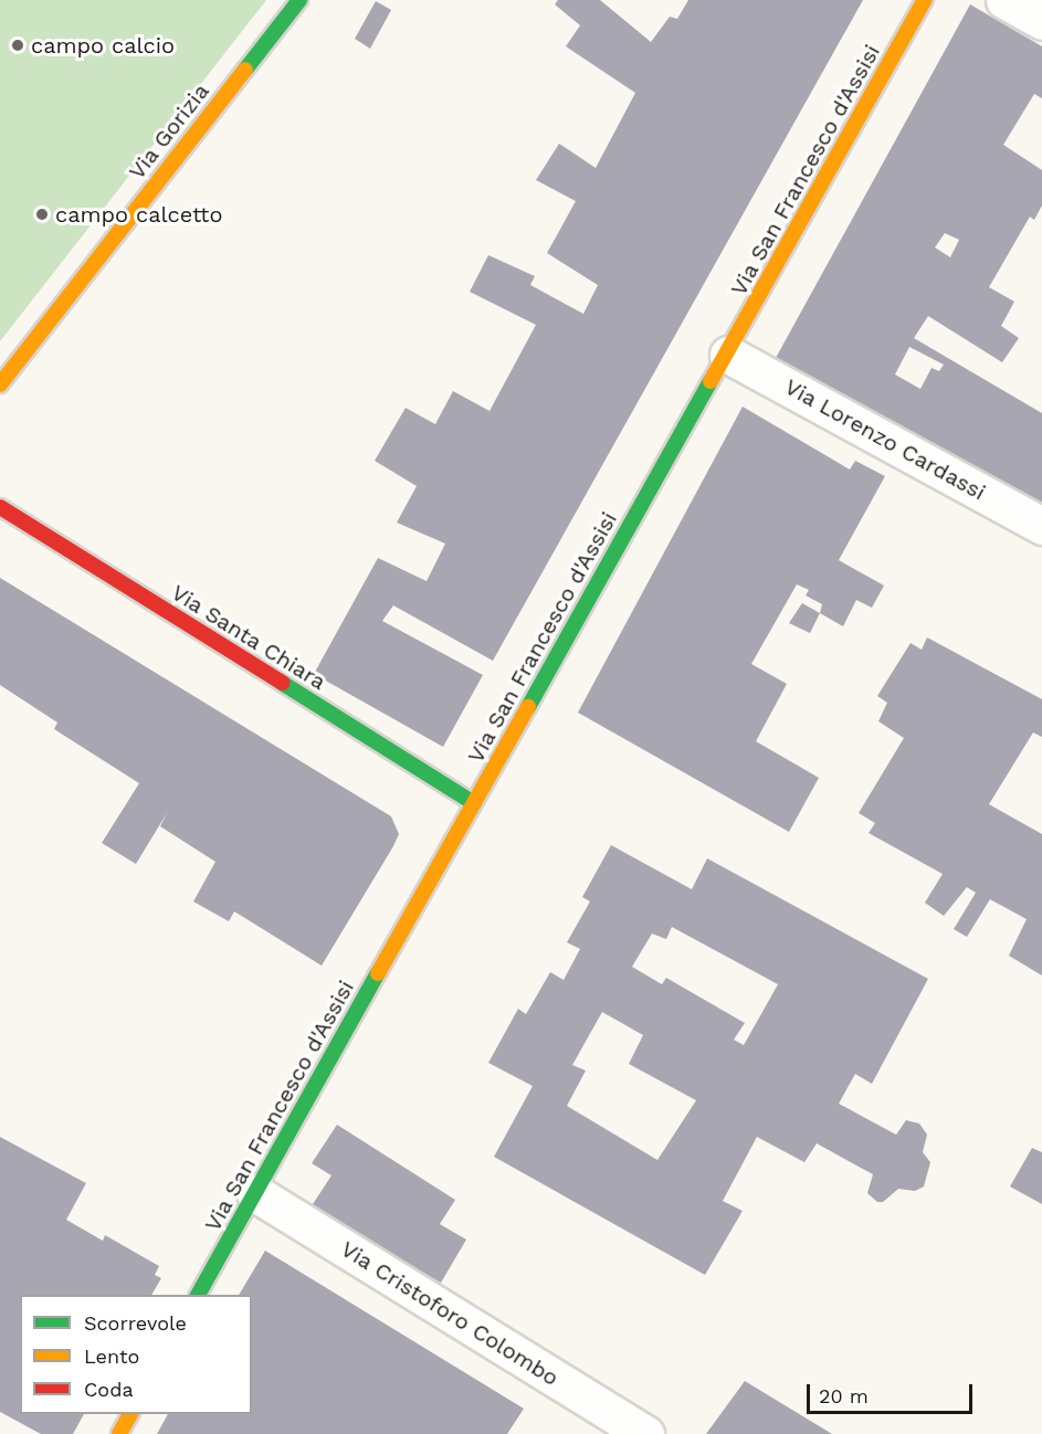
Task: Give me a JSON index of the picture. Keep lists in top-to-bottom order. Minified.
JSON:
{"streets":{"main road":["Via Gorizia","Via San Francesco d'Assisi","Via Santa Chiara"],"street":["Via Lorenzo Cardassi","Via Cristoforo Colombo"]},"crossings":[["Via San Francesco d'Assisi","Via Lorenzo Cardassi"],["Via San Francesco d'Assisi","Via Santa Chiara"],["Via San Francesco d'Assisi","Via Cristoforo Colombo"]],"places":["campo calcio","campo calcetto"],"legend":["Scorrevole","Lento","Coda"],"scale_bar":"20 m"}
